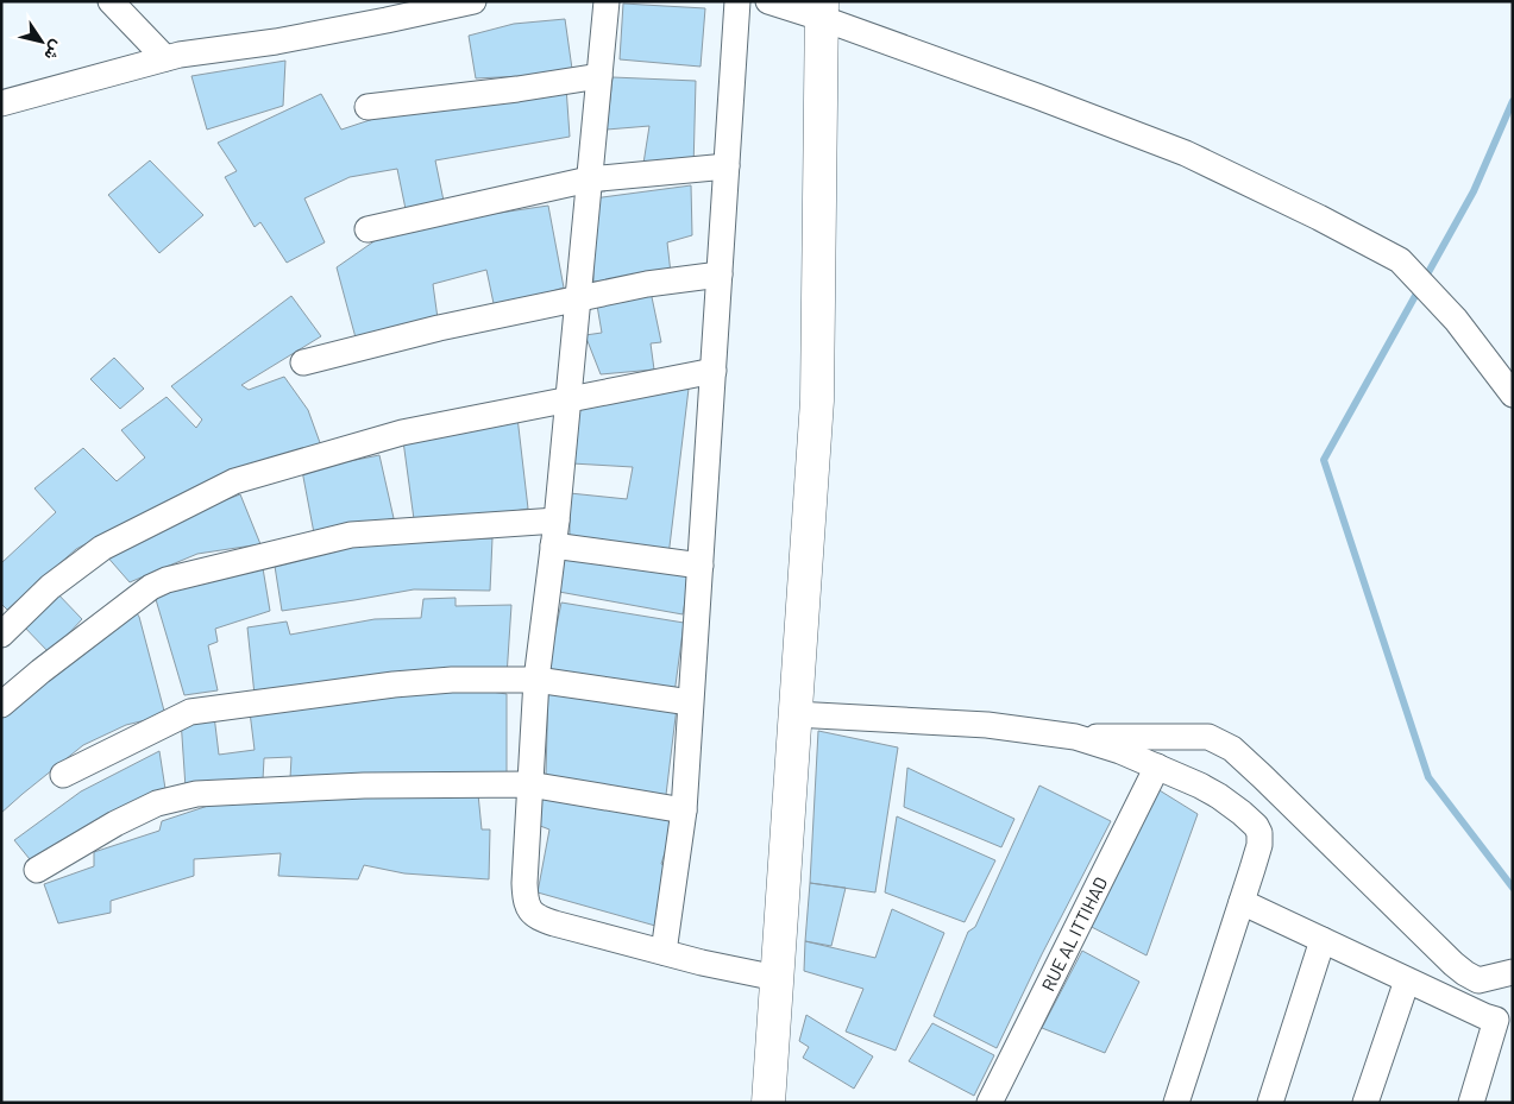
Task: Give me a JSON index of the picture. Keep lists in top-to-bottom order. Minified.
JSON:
{"streets":{"street":["RUE AL ITTIHAD"]},"north":"bottom right"}
